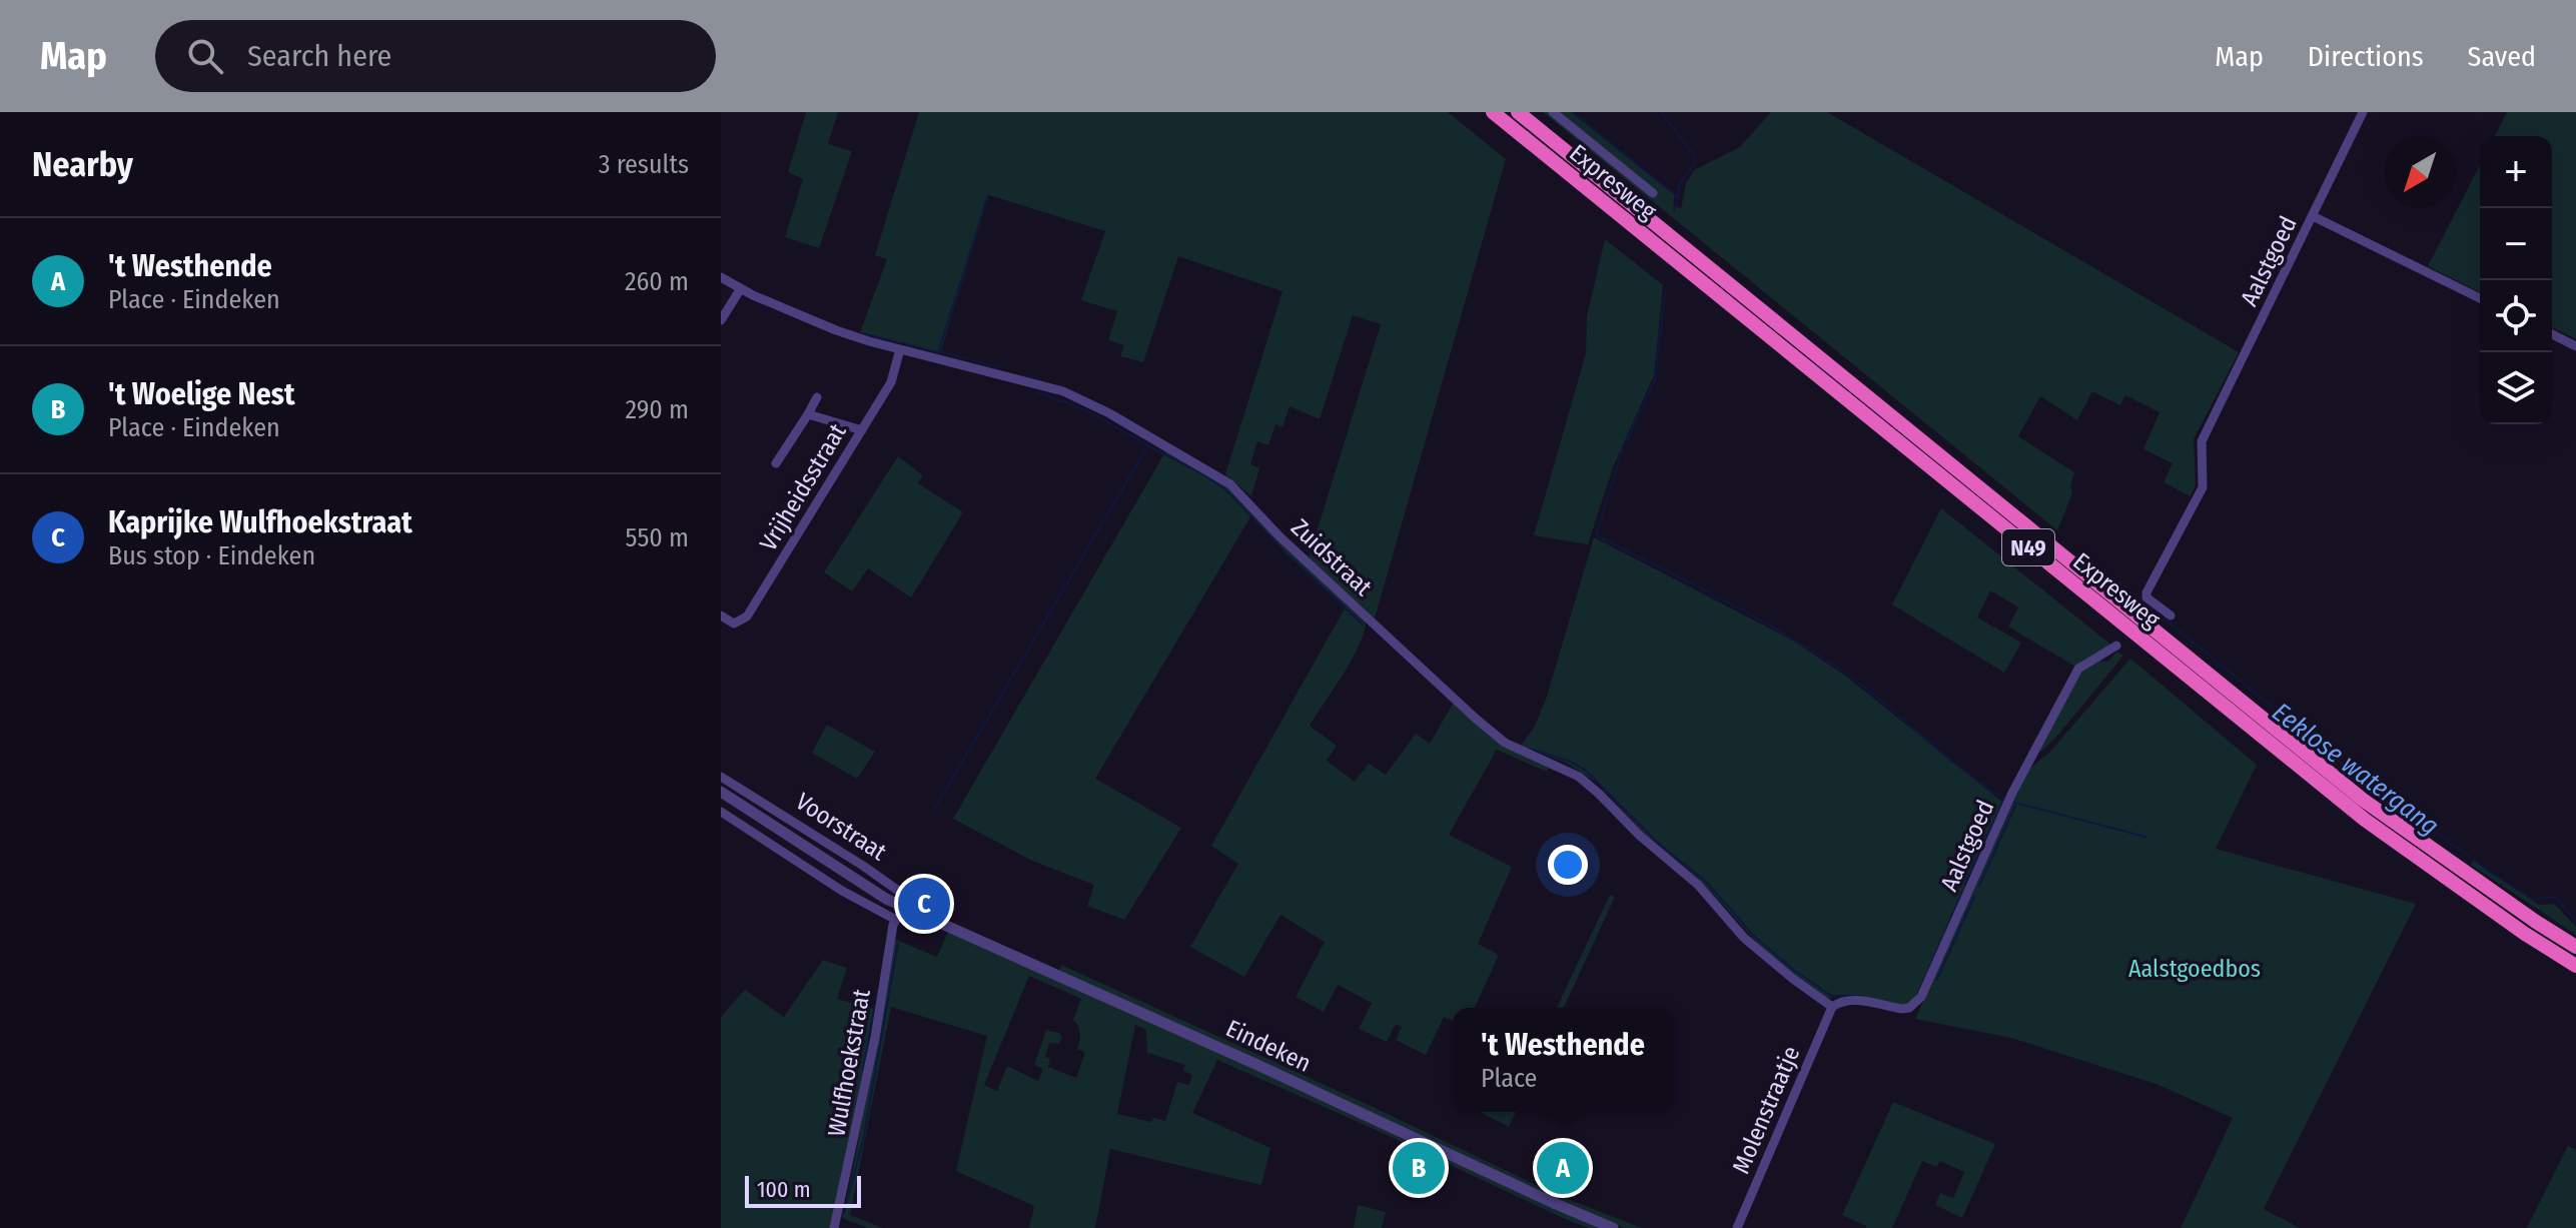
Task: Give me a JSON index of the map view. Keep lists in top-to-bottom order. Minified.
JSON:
{"streets":{"highway":["Expresweg","N49"],"street":["Aalstgoed","Vrijheidsstraat","Zuidstraat","Voorstraat","Eindeken","Wulfhoekstraat","Molenstraatje"]},"crossings":[["Aalstgoed","Zuidstraat"],["Aalstgoed","Molenstraatje"],["Vrijheidsstraat","Zuidstraat"],["Zuidstraat","Molenstraatje"],["Voorstraat","Eindeken"],["Voorstraat","Wulfhoekstraat"],["Eindeken","Wulfhoekstraat"]],"water":["Eeklose watergang"],"parks":["Aalstgoedbos"],"scale_bar":"100 m","north":"bottom left","page":{"header":"Map","search":"Search here","nav":["Map","Directions","Saved"],"heading":["Nearby","3 results"],"map_buttons":["+","−"],"list":[{"mark":"A","name":"'t Westhende","note":"Place · Eindeken","value":"260 m"},{"mark":"B","name":"'t Woelige Nest","note":"Place · Eindeken","value":"290 m"},{"mark":"C","name":"Kaprijke Wulfhoekstraat","note":"Bus stop · Eindeken","value":"550 m"}],"pins":["C","A","B"],"popup":["'t Westhende","Place"],"scale":"100 m"}}
